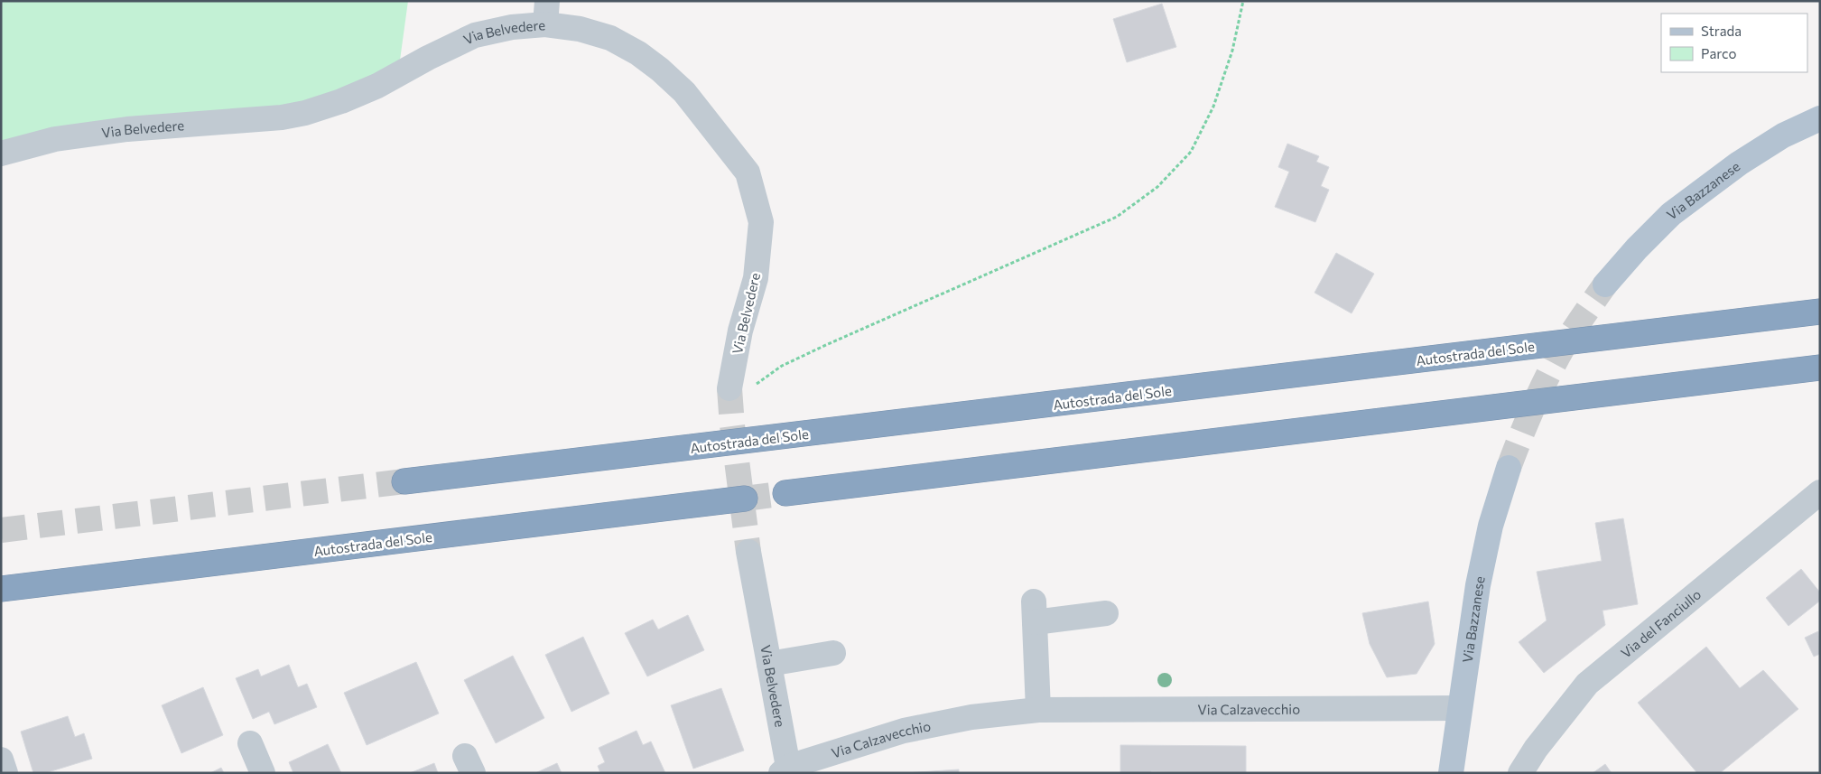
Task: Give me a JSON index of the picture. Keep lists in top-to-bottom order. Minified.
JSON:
{"streets":{"highway":["Autostrada del Sole"],"main road":["Via Bazzanese"],"street":["Via Belvedere","Via del Fanciullo","Via Calzavecchio"]},"crossings":[["Via Belvedere","Via Calzavecchio"],["Via Bazzanese","Via Calzavecchio"]],"legend":["Strada","Parco"]}
